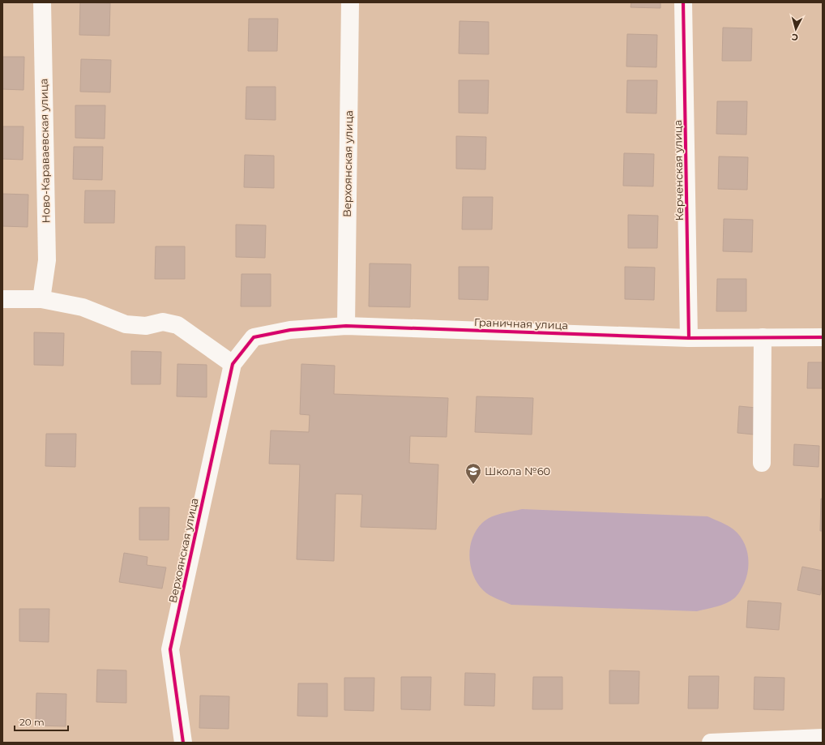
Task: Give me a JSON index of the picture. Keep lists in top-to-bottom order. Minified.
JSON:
{"streets":{"street":["Ново-Караваевская улица","Верхоянская улица","Керченская улица","Граничная улица"]},"crossings":[["Верхоянская улица","Граничная улица"],["Керченская улица","Граничная улица"]],"places":{"school or university":["Школа №60"]},"scale_bar":"20 m","north":"bottom"}
